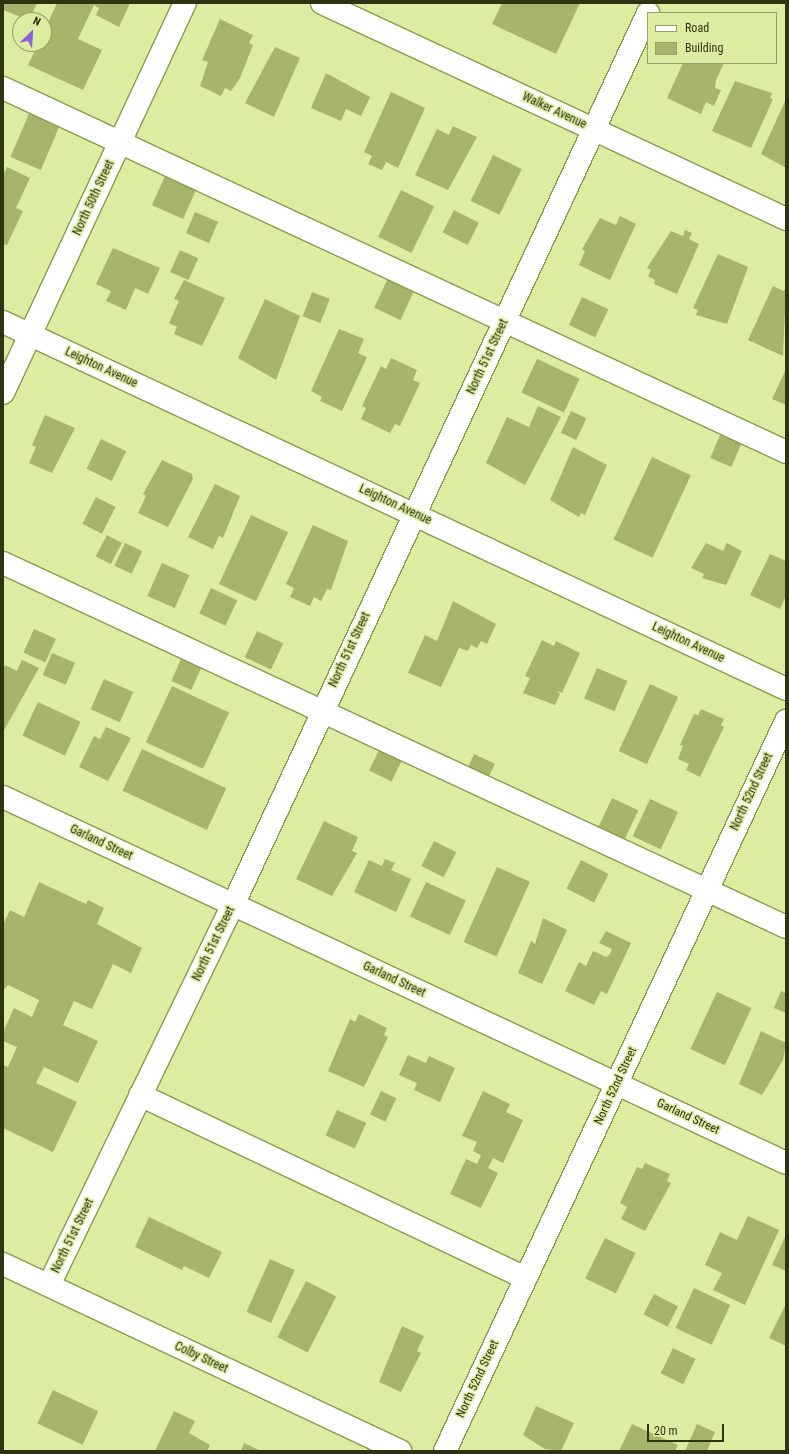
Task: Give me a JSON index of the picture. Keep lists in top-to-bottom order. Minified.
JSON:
{"streets":{"street":["Walker Avenue","North 50th Street","North 51st Street","Leighton Avenue","North 52nd Street","Garland Street","Colby Street"]},"crossings":[["Walker Avenue","North 51st Street"],["North 50th Street","Leighton Avenue"],["North 51st Street","Leighton Avenue"],["North 51st Street","Garland Street"],["North 51st Street","Colby Street"],["North 52nd Street","Garland Street"]],"legend":["Road","Building"],"scale_bar":"20 m","north":"top right"}
